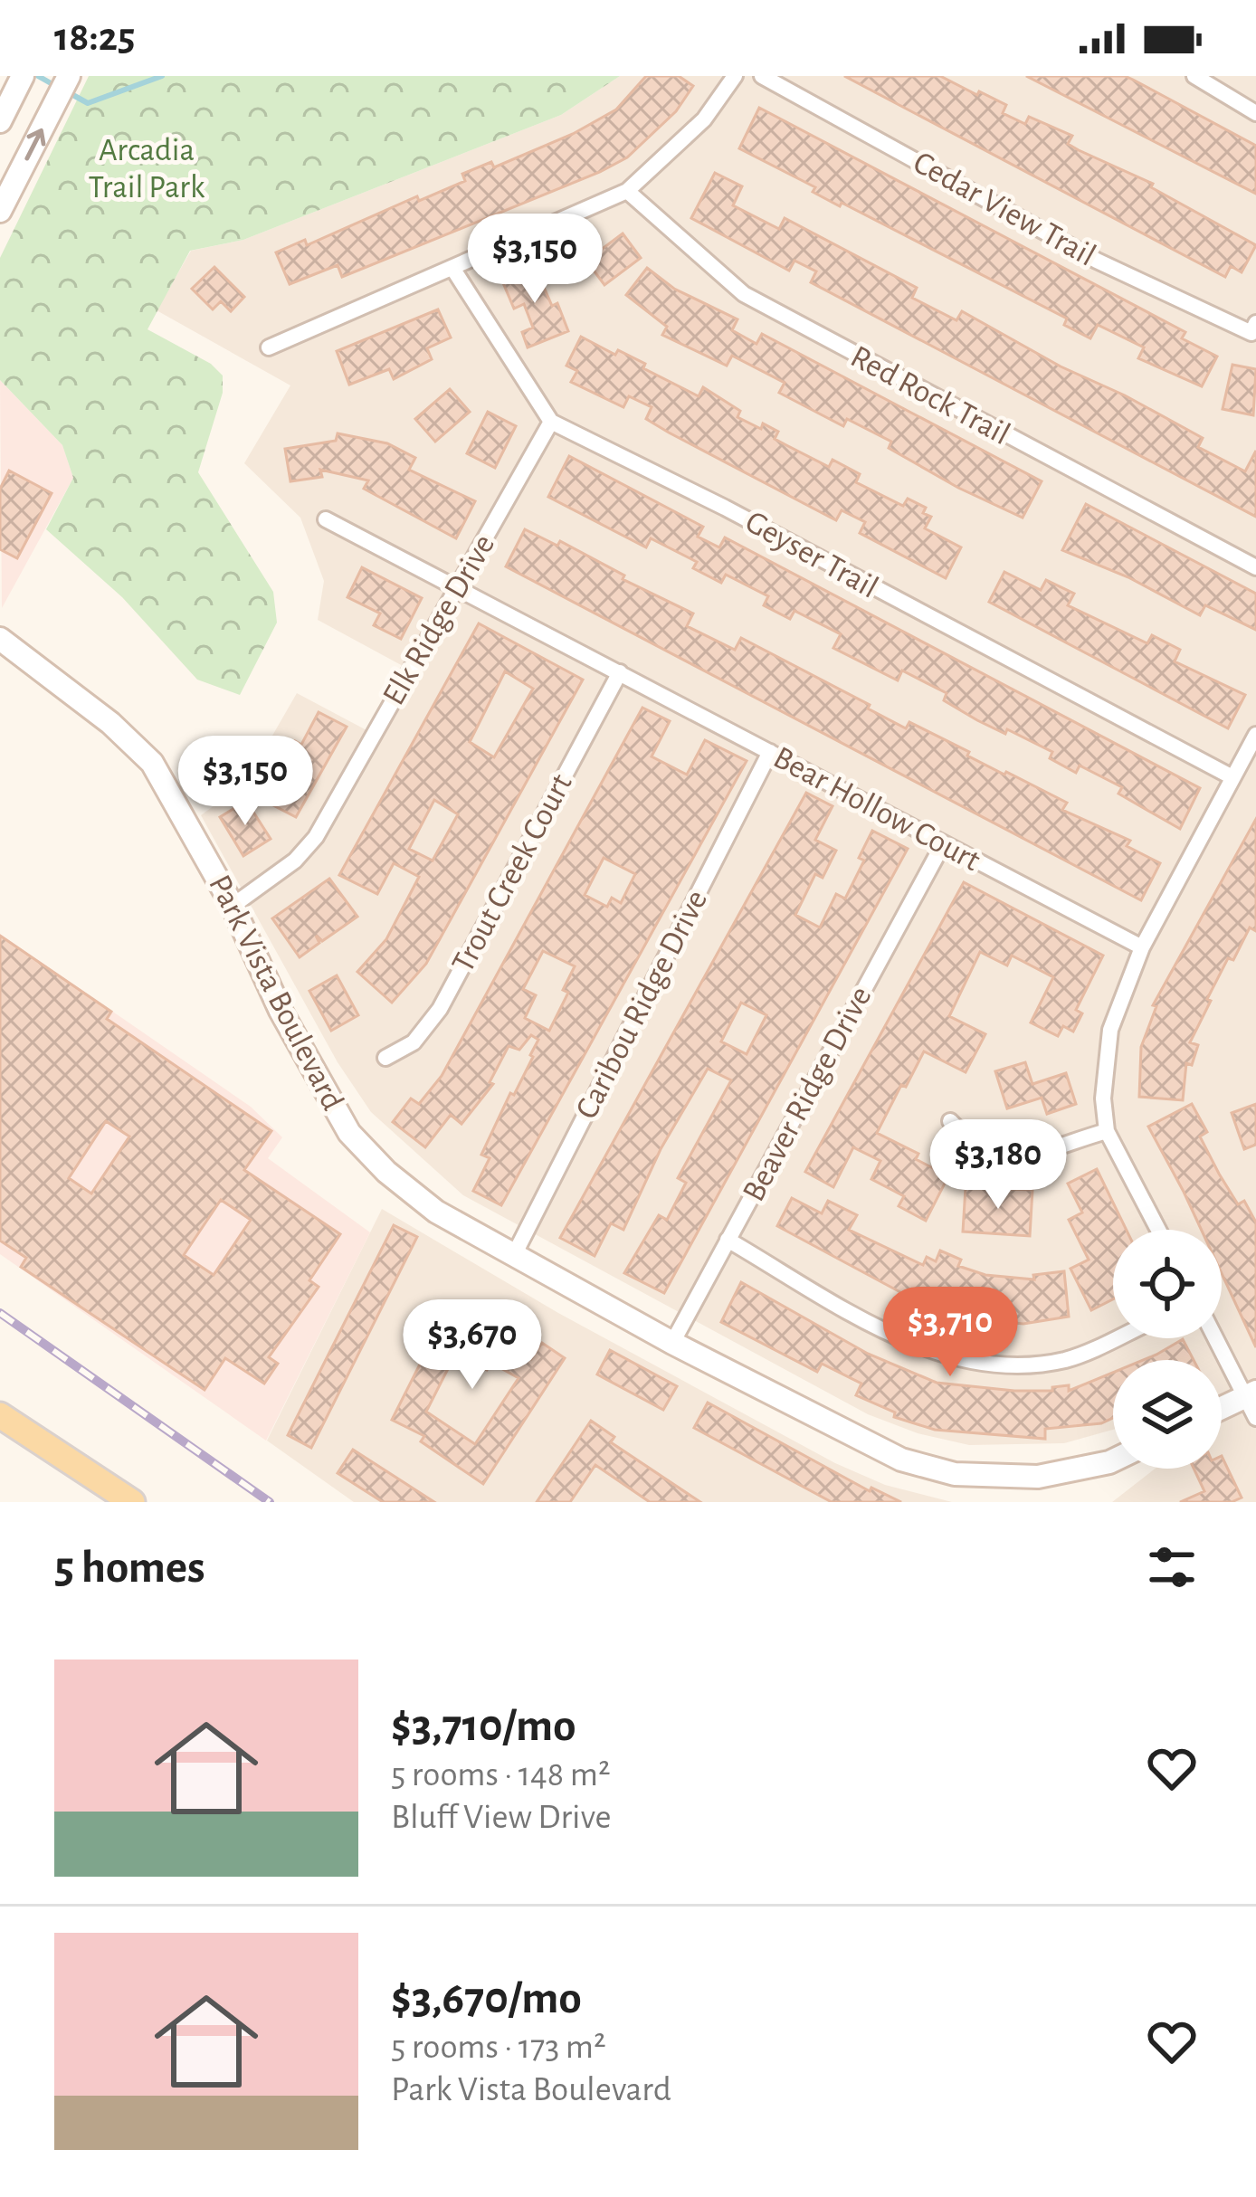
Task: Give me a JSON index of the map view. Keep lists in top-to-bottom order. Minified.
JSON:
{"streets":{"street":["Cedar View Trail","Red Rock Trail","Geyser Trail","Elk Ridge Drive","Bear Hollow Court","Trout Creek Court","Park Vista Boulevard","Caribou Ridge Drive","Beaver Ridge Drive"]},"crossings":[["Geyser Trail","Elk Ridge Drive"],["Elk Ridge Drive","Bear Hollow Court"],["Elk Ridge Drive","Park Vista Boulevard"],["Bear Hollow Court","Trout Creek Court"],["Bear Hollow Court","Caribou Ridge Drive"],["Bear Hollow Court","Beaver Ridge Drive"],["Park Vista Boulevard","Caribou Ridge Drive"],["Park Vista Boulevard","Beaver Ridge Drive"]],"parks":["Arcadia Trail Park"],"page":{"status":"18:25","price":["$3,150","$3,150","$3,180","$3,710","$3,670"],"heading":"5 homes","list":[{"name":"$3,710/mo","note":"5 rooms · 148 m² · Bluff View Drive"},{"name":"$3,670/mo","note":"5 rooms · 173 m² · Park Vista Boulevard"}]}}
